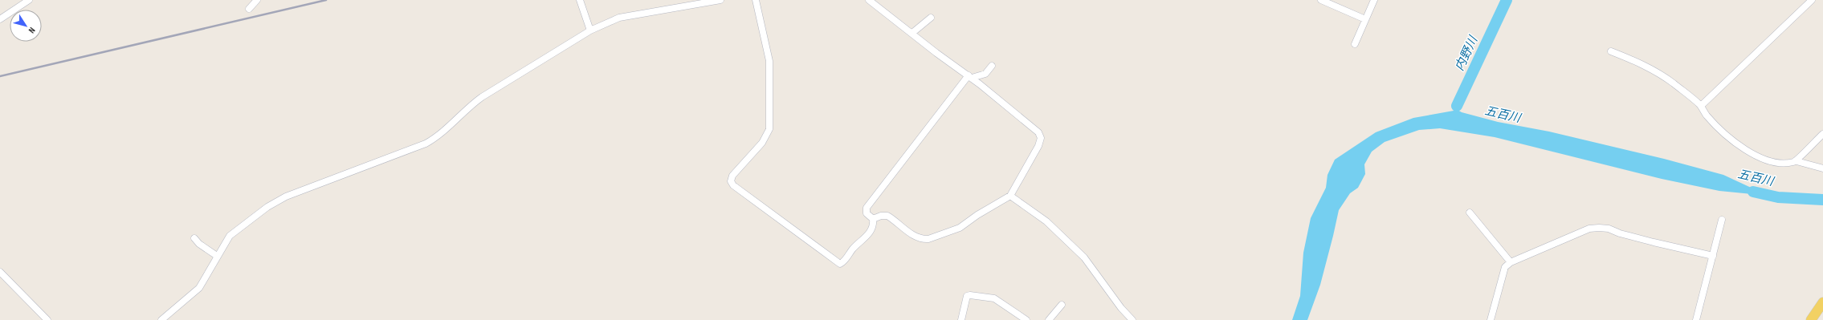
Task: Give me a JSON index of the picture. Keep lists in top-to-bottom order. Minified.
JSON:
{"water":["内野川","五百川"],"north":"bottom right"}
